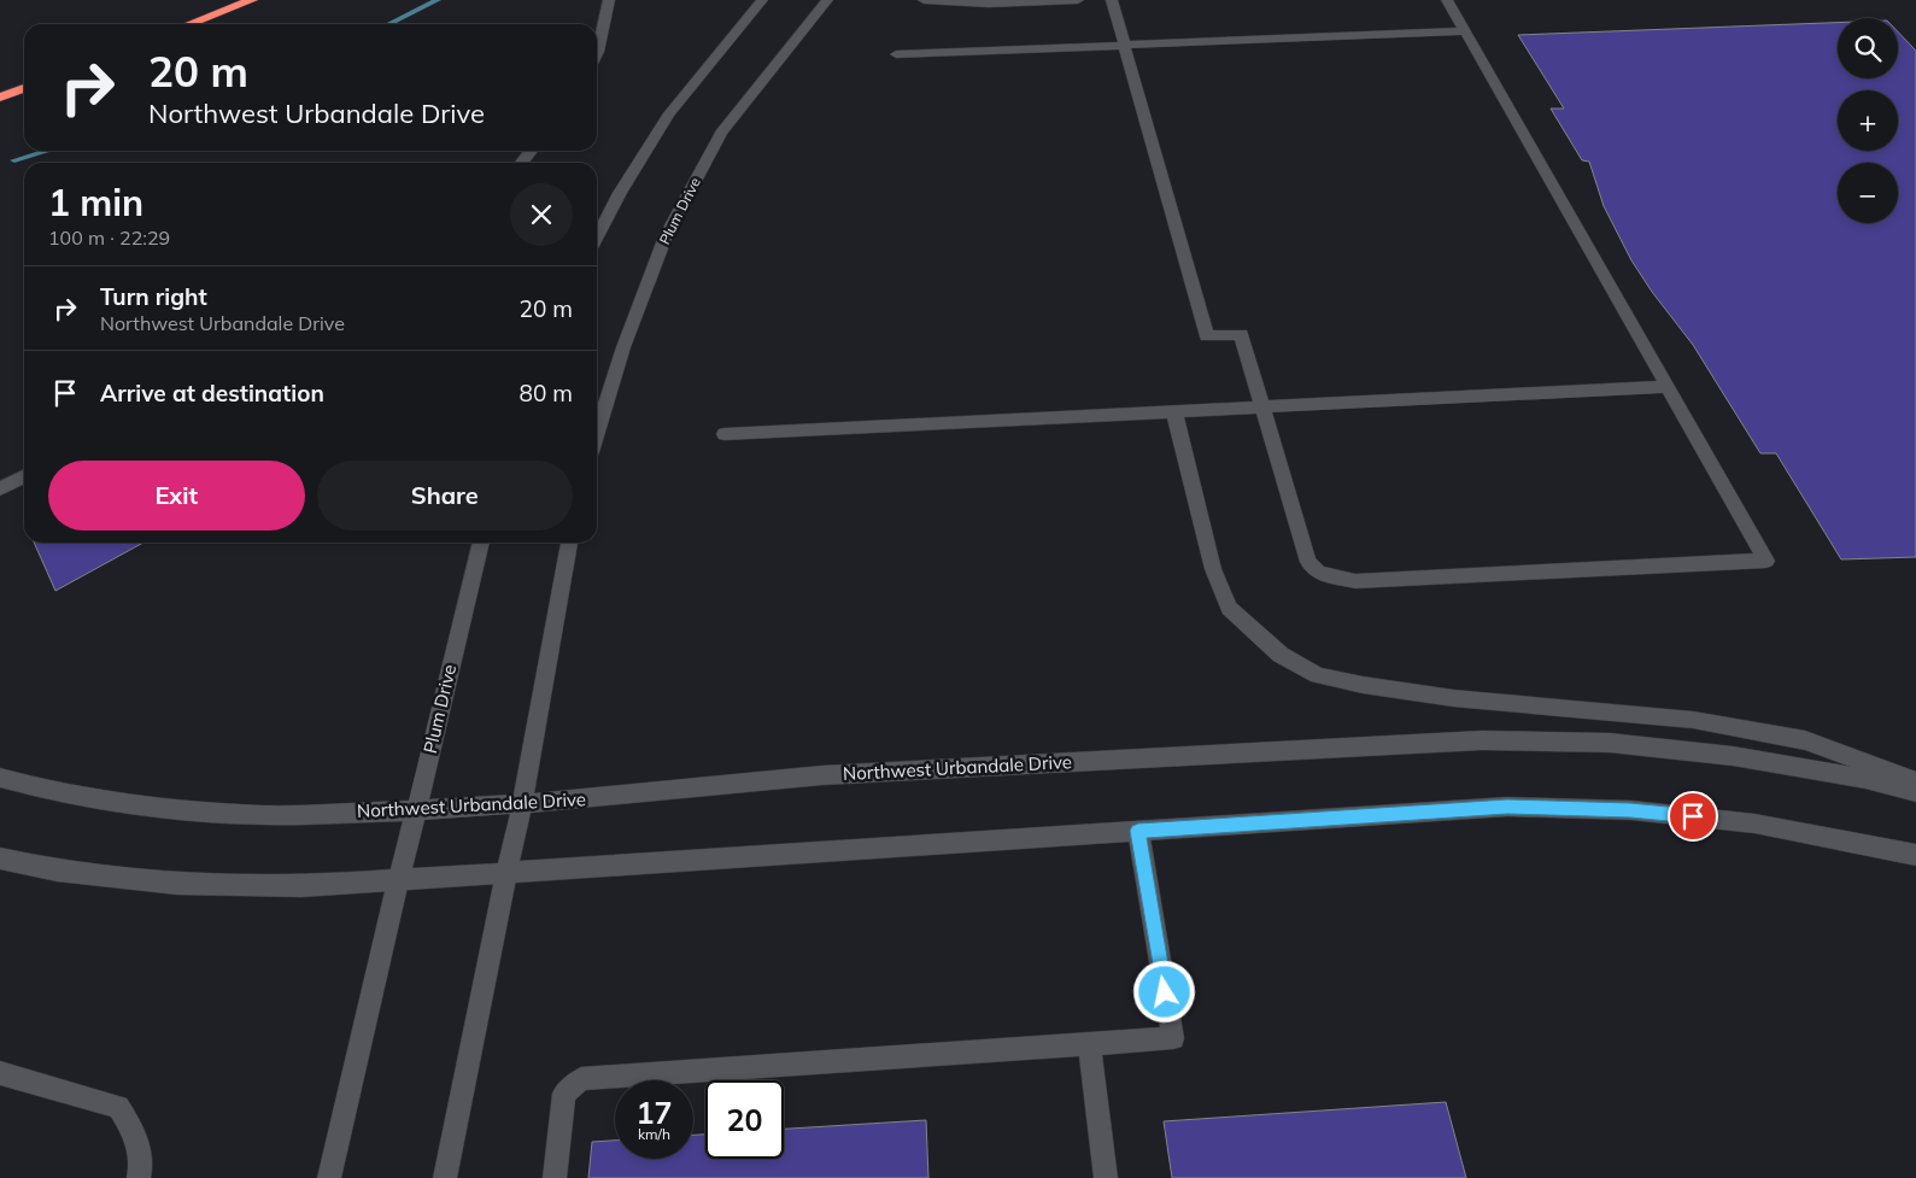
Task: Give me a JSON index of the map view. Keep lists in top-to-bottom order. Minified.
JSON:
{"streets":{"main road":["Plum Drive","Northwest Urbandale Drive"]},"crossings":[["Plum Drive","Northwest Urbandale Drive"]],"page":{"map_buttons":["+","−"],"turn":["20 m","Northwest Urbandale Drive"],"heading":["1 min","100 m · 22:29"],"list":[{"name":"Turn right","note":"Northwest Urbandale Drive","value":"20 m"},{"name":"Arrive at destination","value":"80 m"}],"buttons":["Exit","Share"],"speed":"17 km/h","limit":"20"}}
